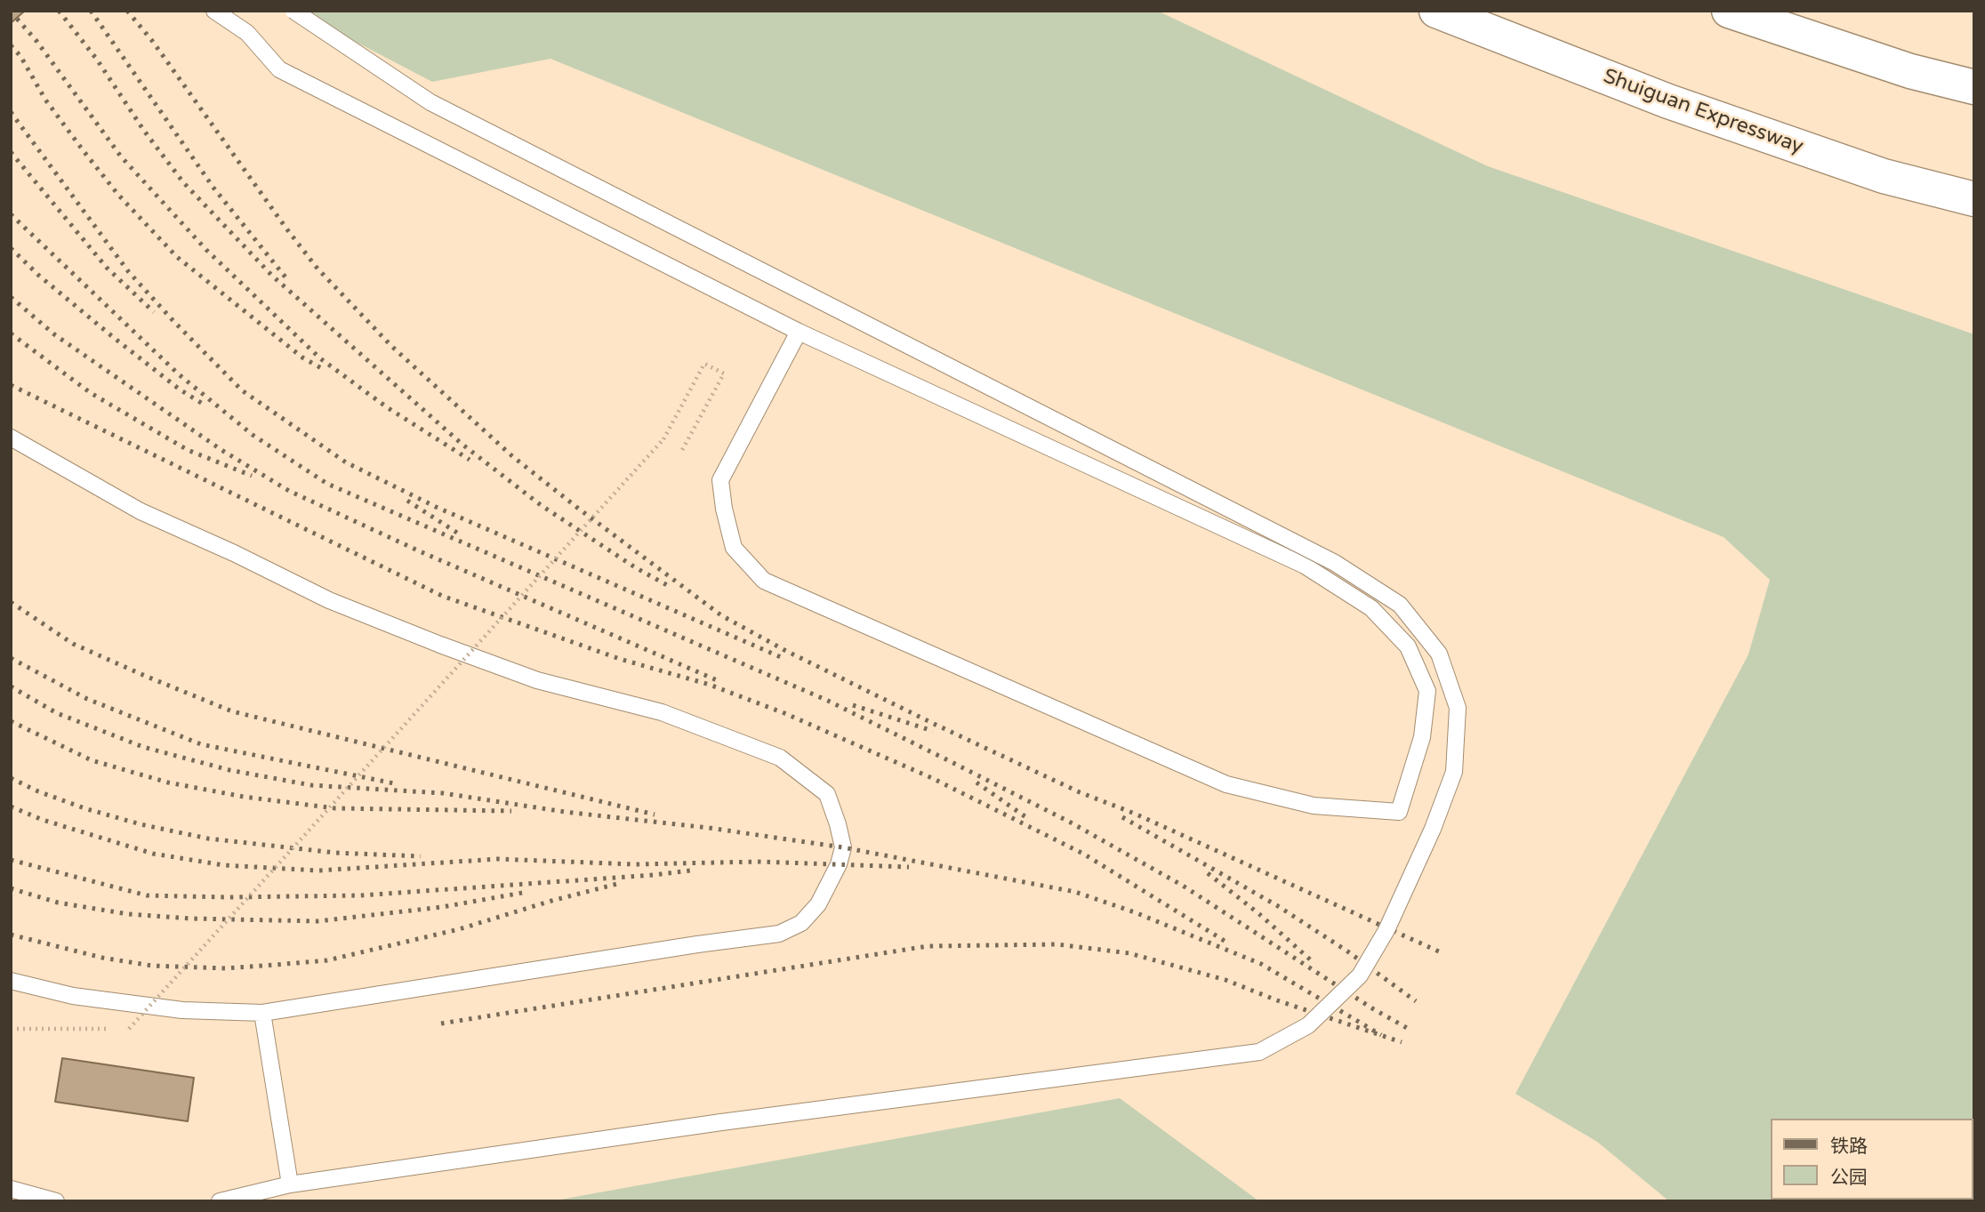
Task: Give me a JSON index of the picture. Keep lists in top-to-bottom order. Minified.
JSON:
{"streets":{"highway":["Shuiguan Expressway"]},"legend":["铁路","公园"]}
